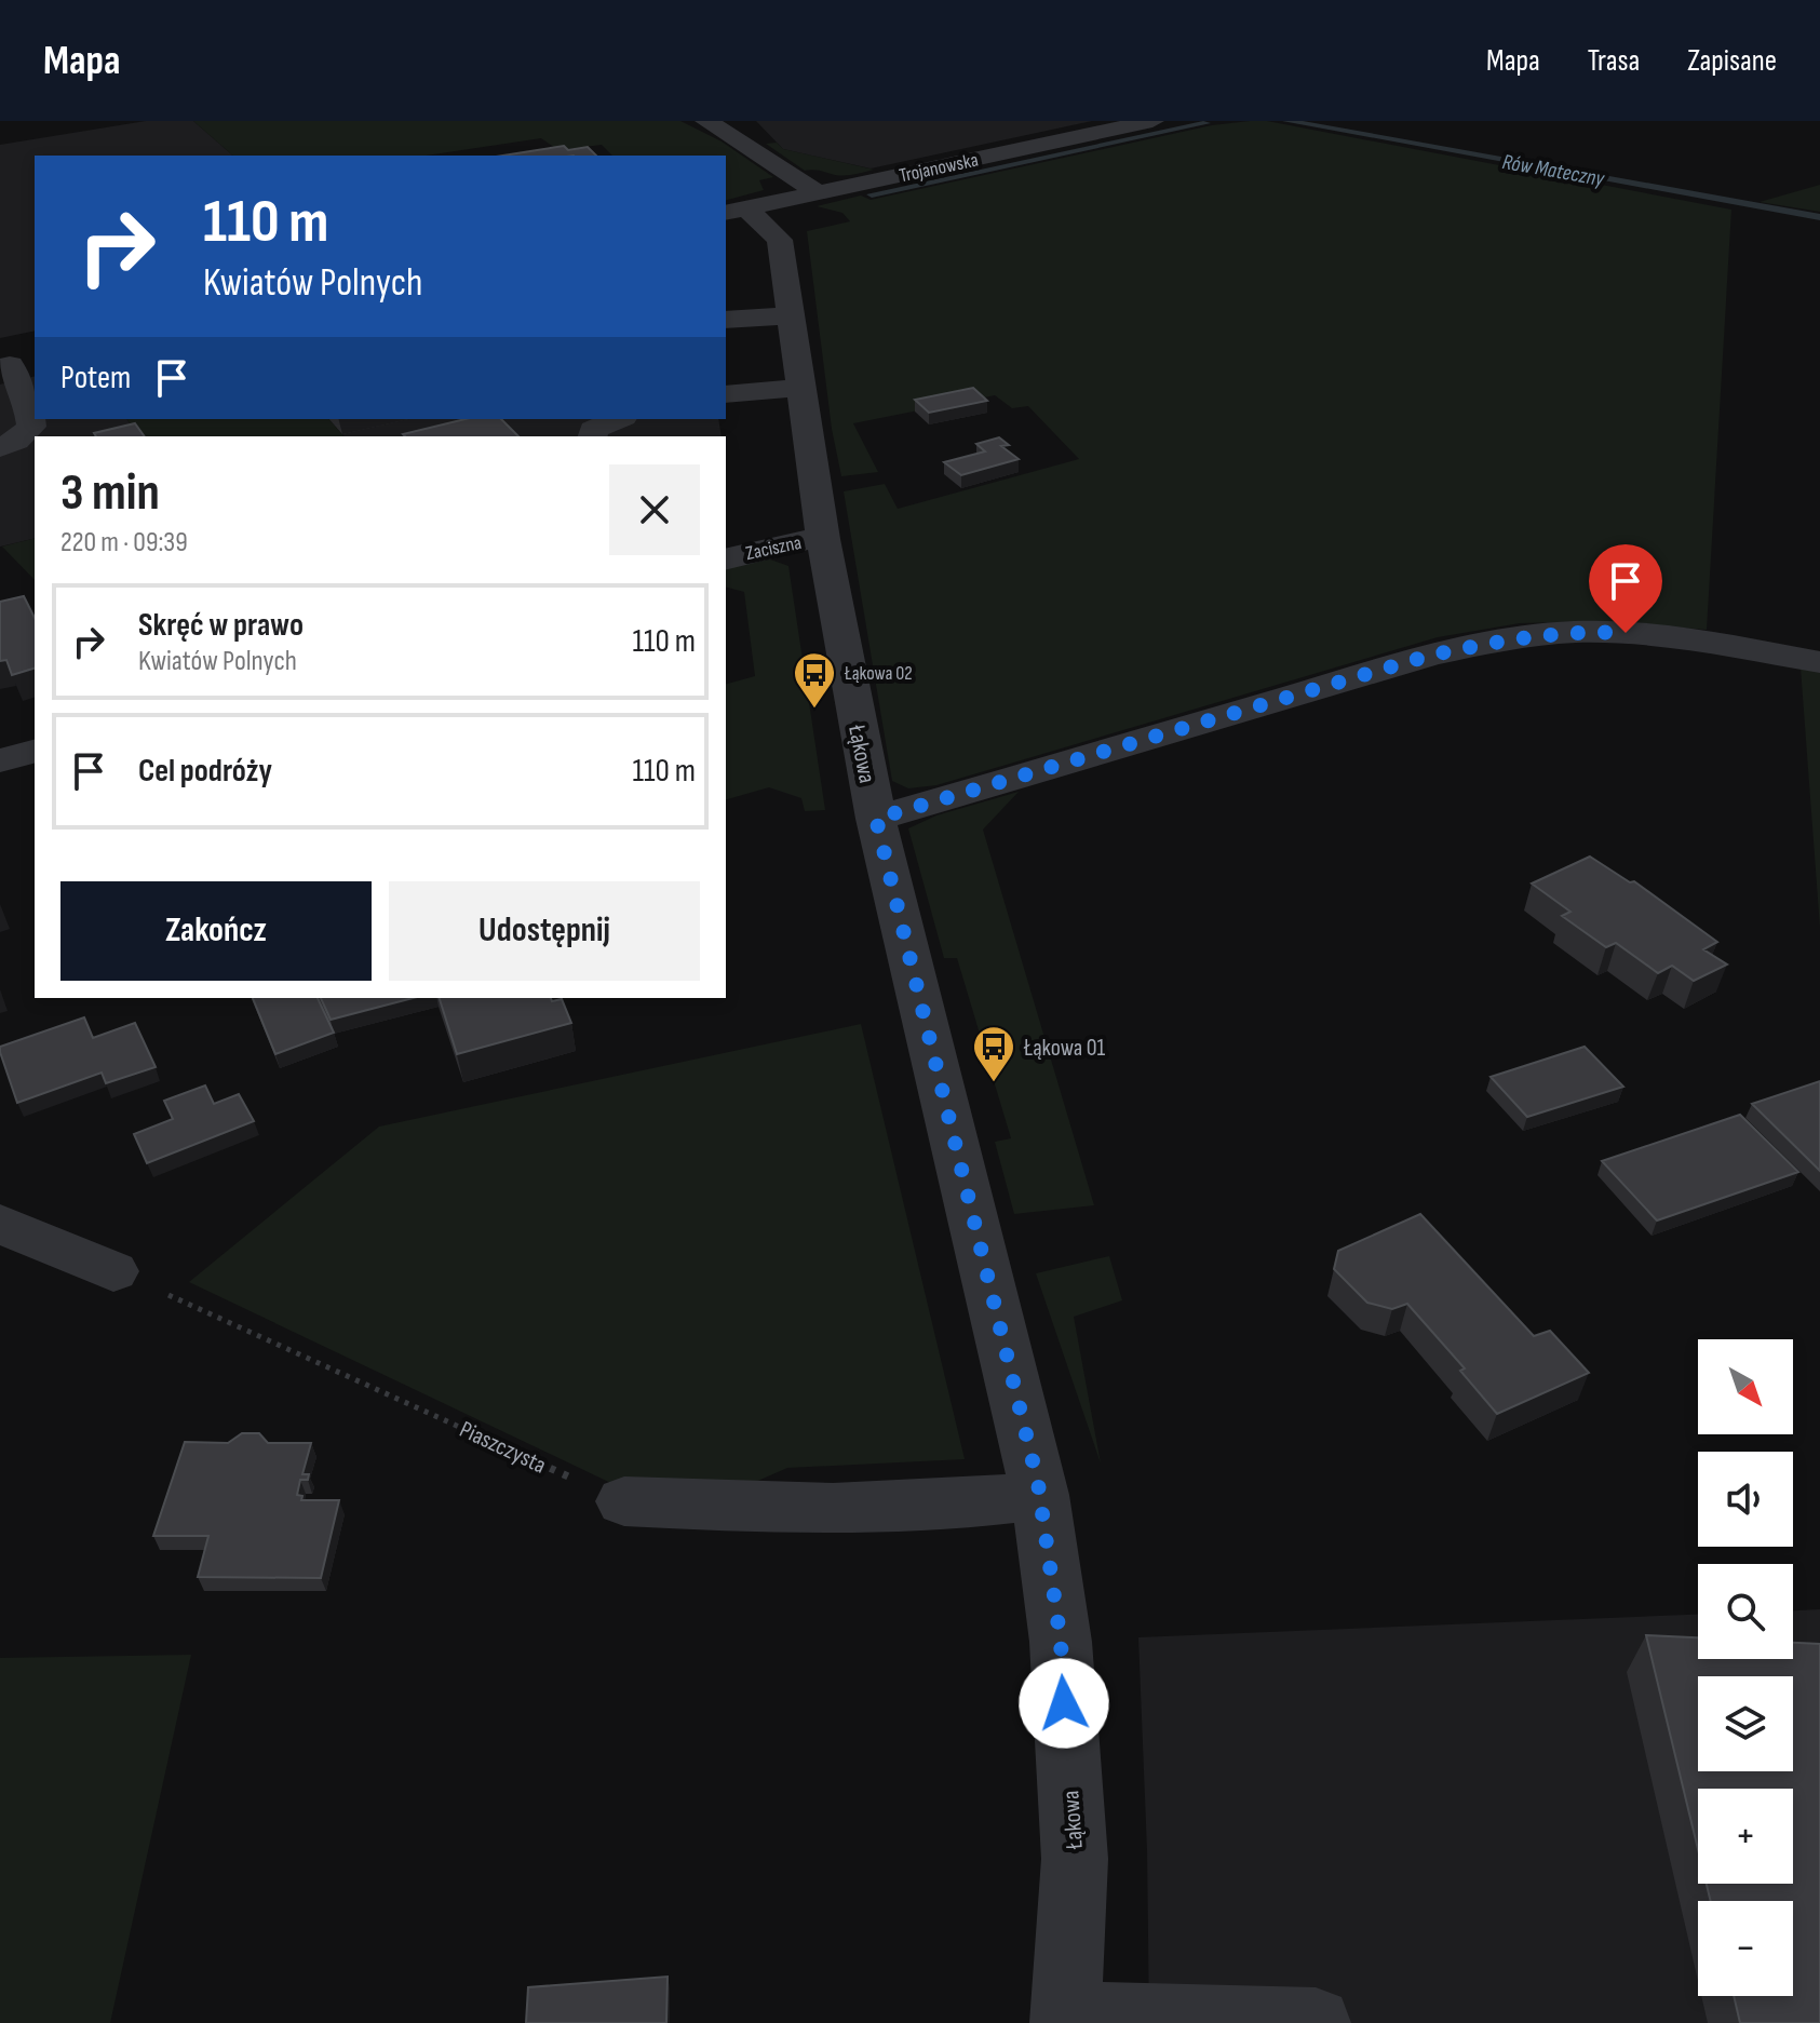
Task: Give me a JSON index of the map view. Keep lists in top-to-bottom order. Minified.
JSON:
{"streets":{"street":["Trojanowska","Zaciszna","Łąkowa"],"path":["Piaszczysta"]},"crossings":[["Trojanowska","Łąkowa"],["Zaciszna","Łąkowa"]],"water":["Rów Mateczny"],"places":{"bus stop":["Łąkowa 02","Łąkowa 01"]},"north":"bottom right","page":{"header":"Mapa","nav":["Mapa","Trasa","Zapisane"],"turn":["110 m","Kwiatów Polnych"],"then":"Potem","heading":["3 min","220 m · 09:39"],"list":[{"name":"Skręć w prawo","note":"Kwiatów Polnych","value":"110 m"},{"name":"Cel podróży","value":"110 m"}],"buttons":["Zakończ","Udostępnij"],"map_buttons":["+","−"]}}
